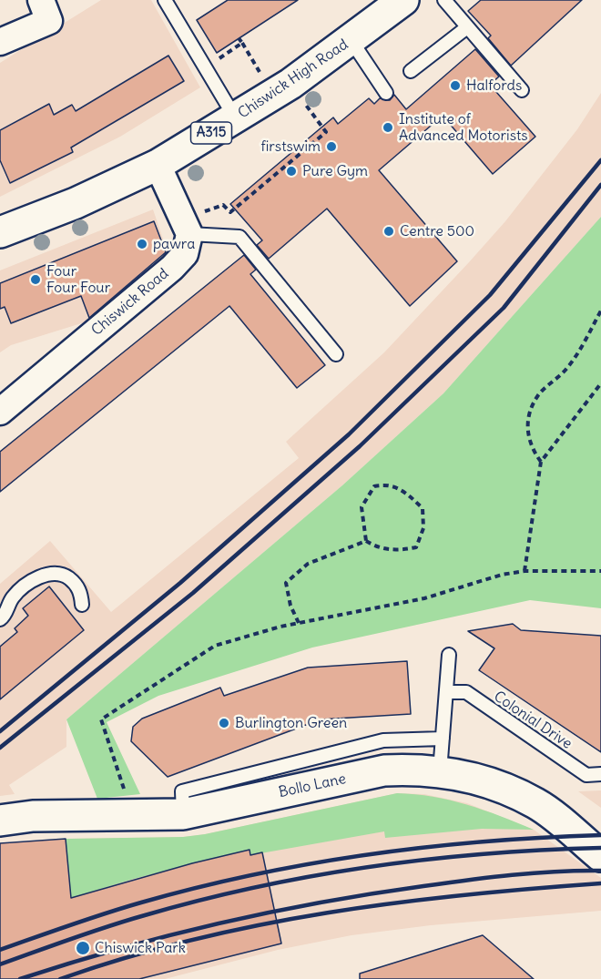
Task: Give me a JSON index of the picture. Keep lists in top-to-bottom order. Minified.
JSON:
{"streets":{"street":["Chiswick High Road","A315","Chiswick Road","Bollo Lane"],"lane":["Colonial Drive"]},"places":["Halfords","Institute of Advanced Motorists","firstswim","Pure Gym","Centre 500","pawra","Four Four Four","Burlington Green","Chiswick Park"]}
